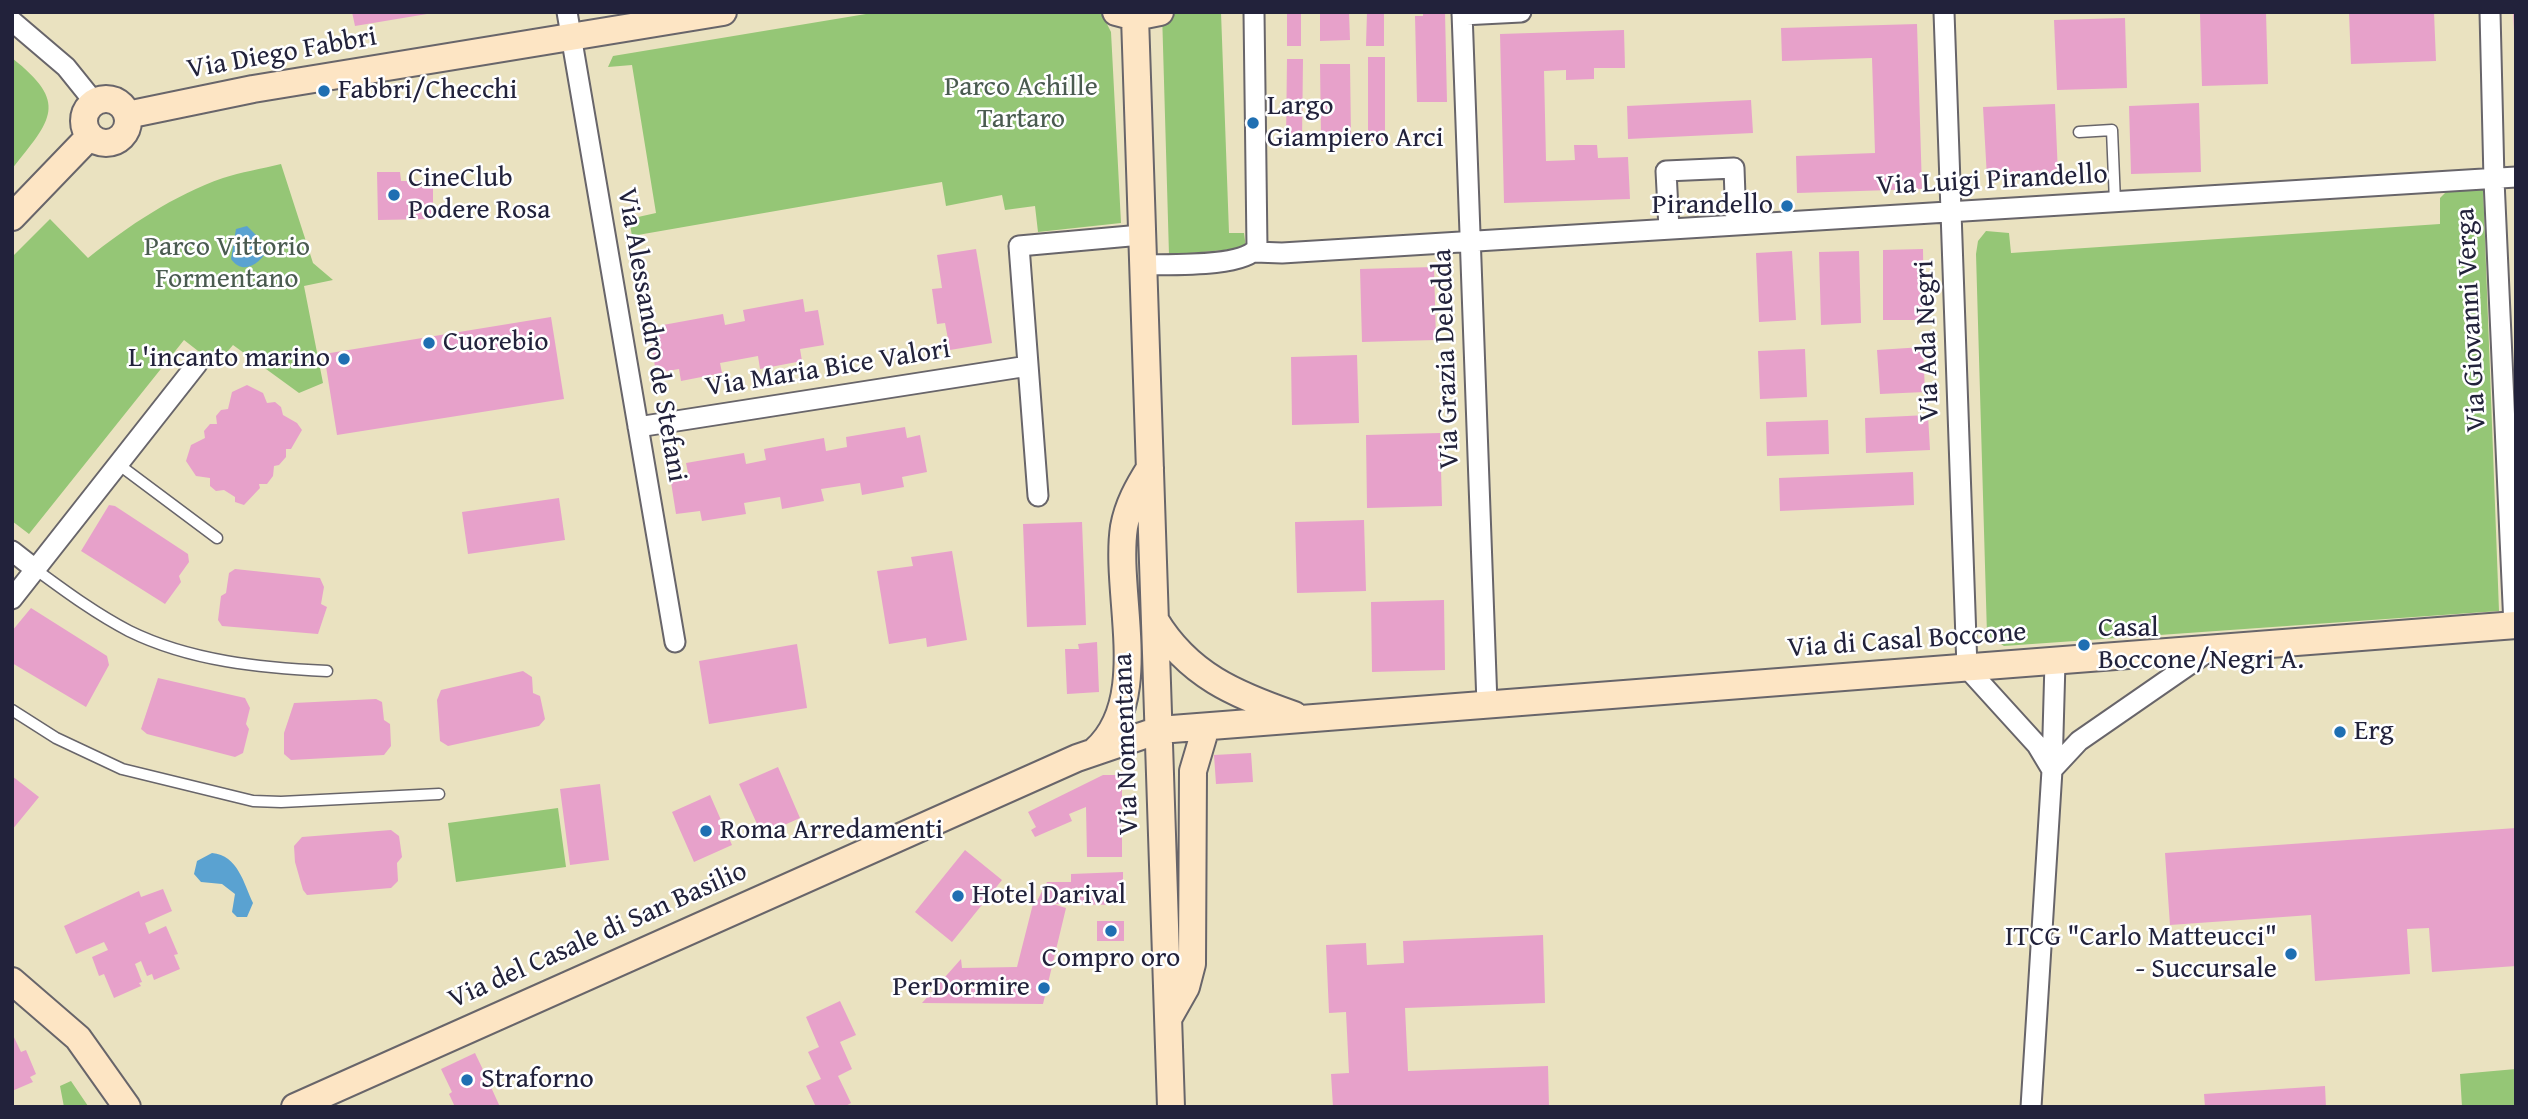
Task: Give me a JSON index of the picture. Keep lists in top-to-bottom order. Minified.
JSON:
{"streets":{"street":["Via Diego Fabbri","Via Luigi Pirandello","Via Giovanni Verga","Via Alessandro de Stefani","Via Ada Negri","Via Grazia Deledda","Via Maria Bice Valori","Via di Casal Boccone","Via Nomentana","Via del Casale di San Basilio"]},"crossings":[["Via Diego Fabbri","Via Alessandro de Stefani"],["Via Luigi Pirandello","Via Giovanni Verga"],["Via Luigi Pirandello","Via Ada Negri"],["Via Luigi Pirandello","Via Grazia Deledda"],["Via Luigi Pirandello","Via Nomentana"],["Via Giovanni Verga","Via di Casal Boccone"],["Via Alessandro de Stefani","Via Maria Bice Valori"],["Via Ada Negri","Via di Casal Boccone"],["Via Grazia Deledda","Via di Casal Boccone"],["Via di Casal Boccone","Via Nomentana"],["Via di Casal Boccone","Via del Casale di San Basilio"],["Via Nomentana","Via del Casale di San Basilio"]],"parks":["Parco Achille Tartaro","Parco Vittorio Formentano"],"places":["Fabbri/Checchi","Largo Giampiero Arci","CineClub Podere Rosa","Pirandello","Cuorebio","L'incanto marino","Casal Boccone/Negri A.","Erg","Roma Arredamenti","Hotel Darival","Compro oro","ITCG \"Carlo Matteucci\" - Succursale","PerDormire","Straforno"]}
